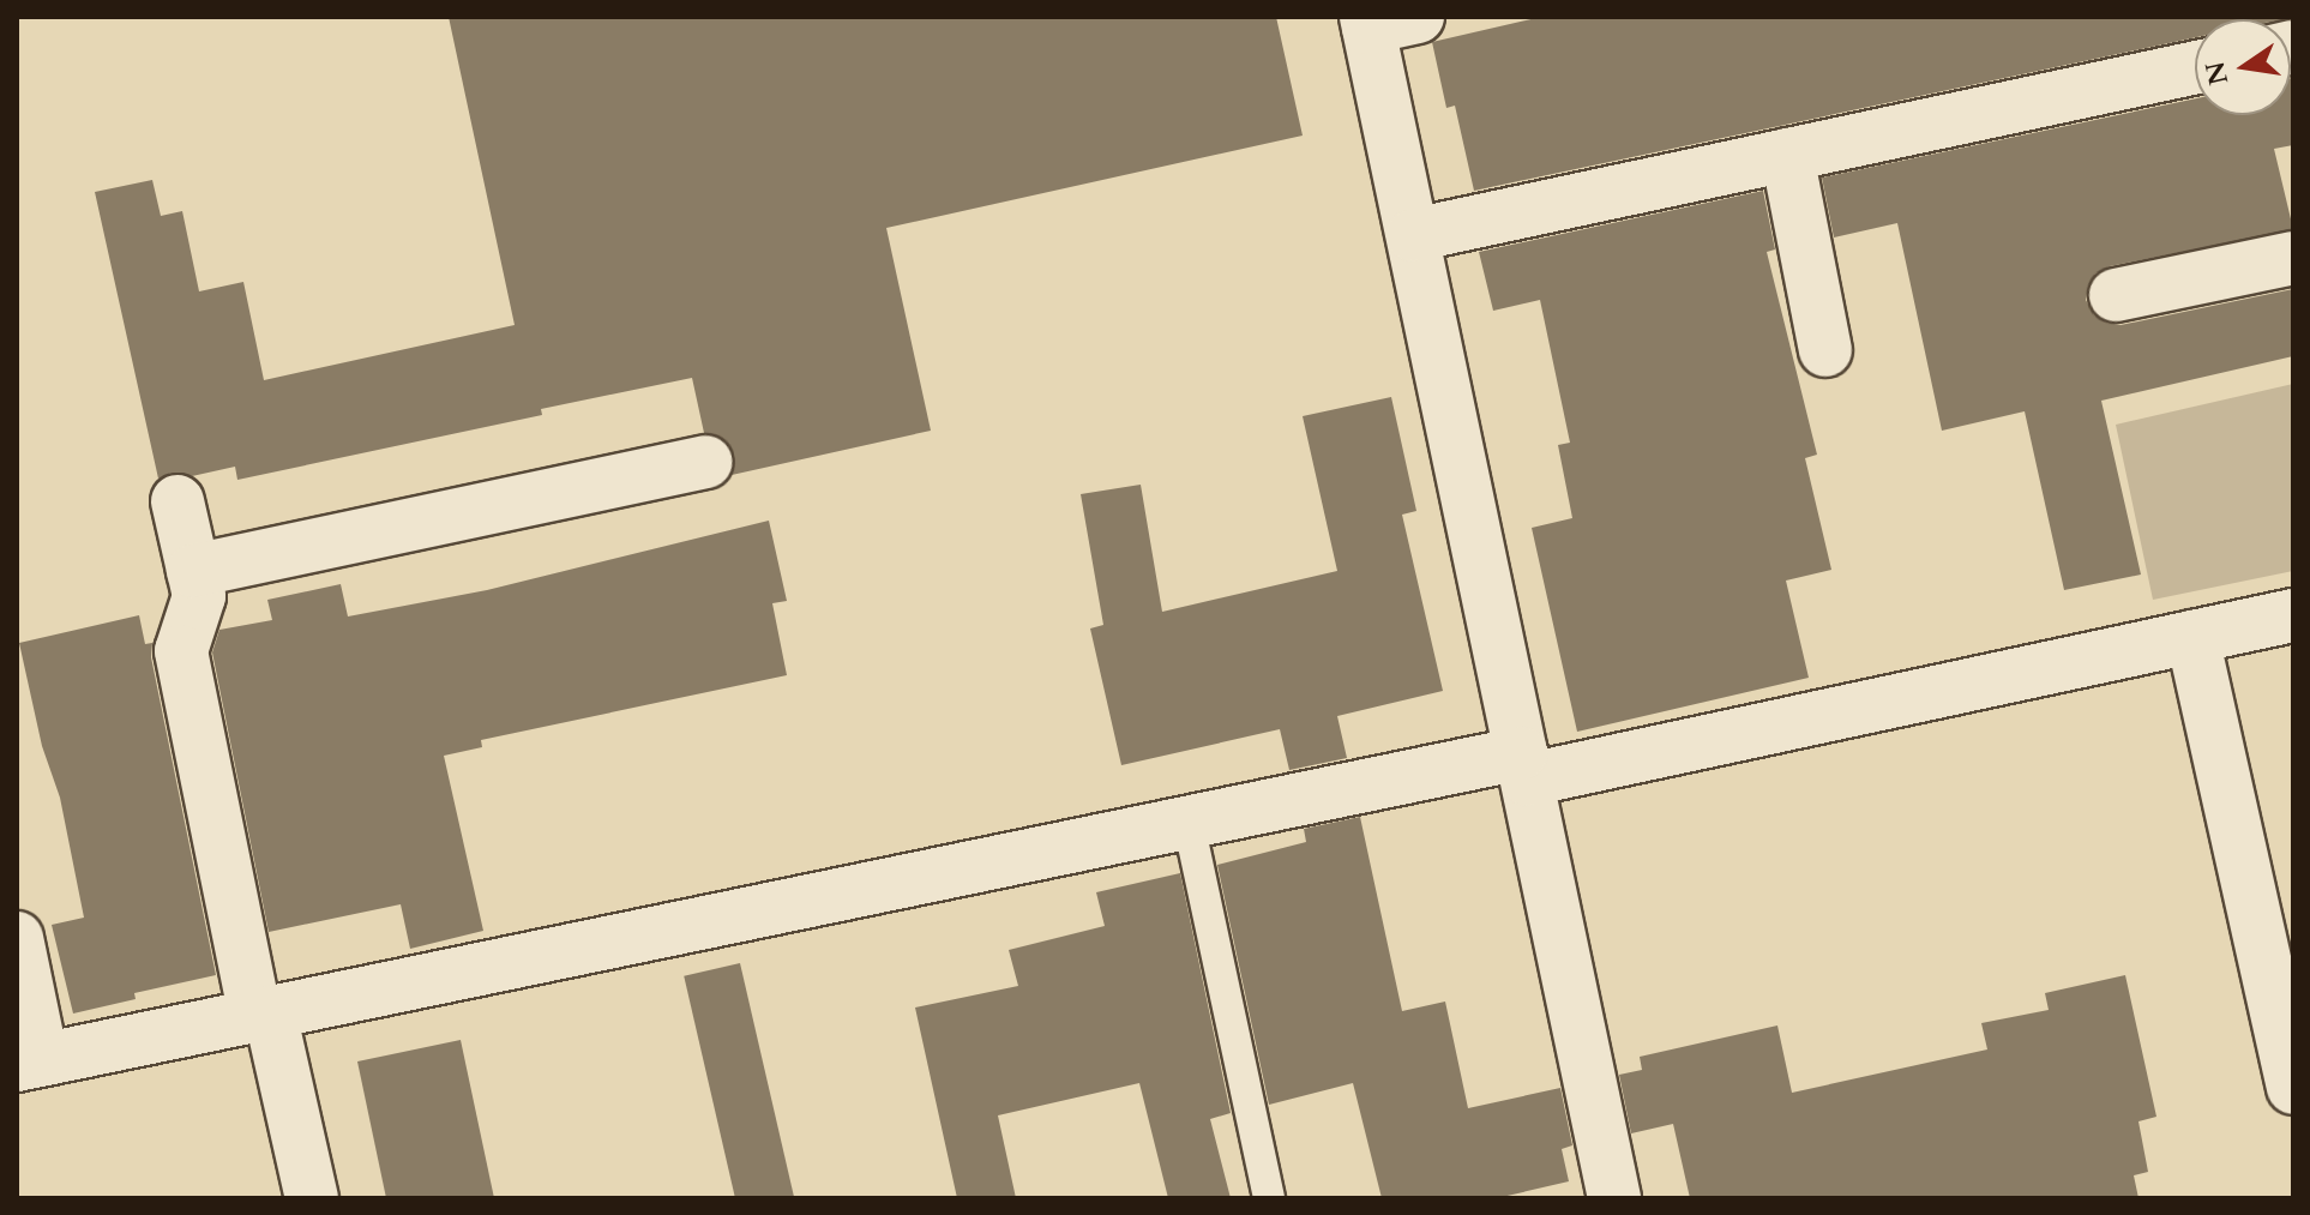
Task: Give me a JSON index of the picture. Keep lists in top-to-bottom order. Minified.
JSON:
{"north":"left"}
